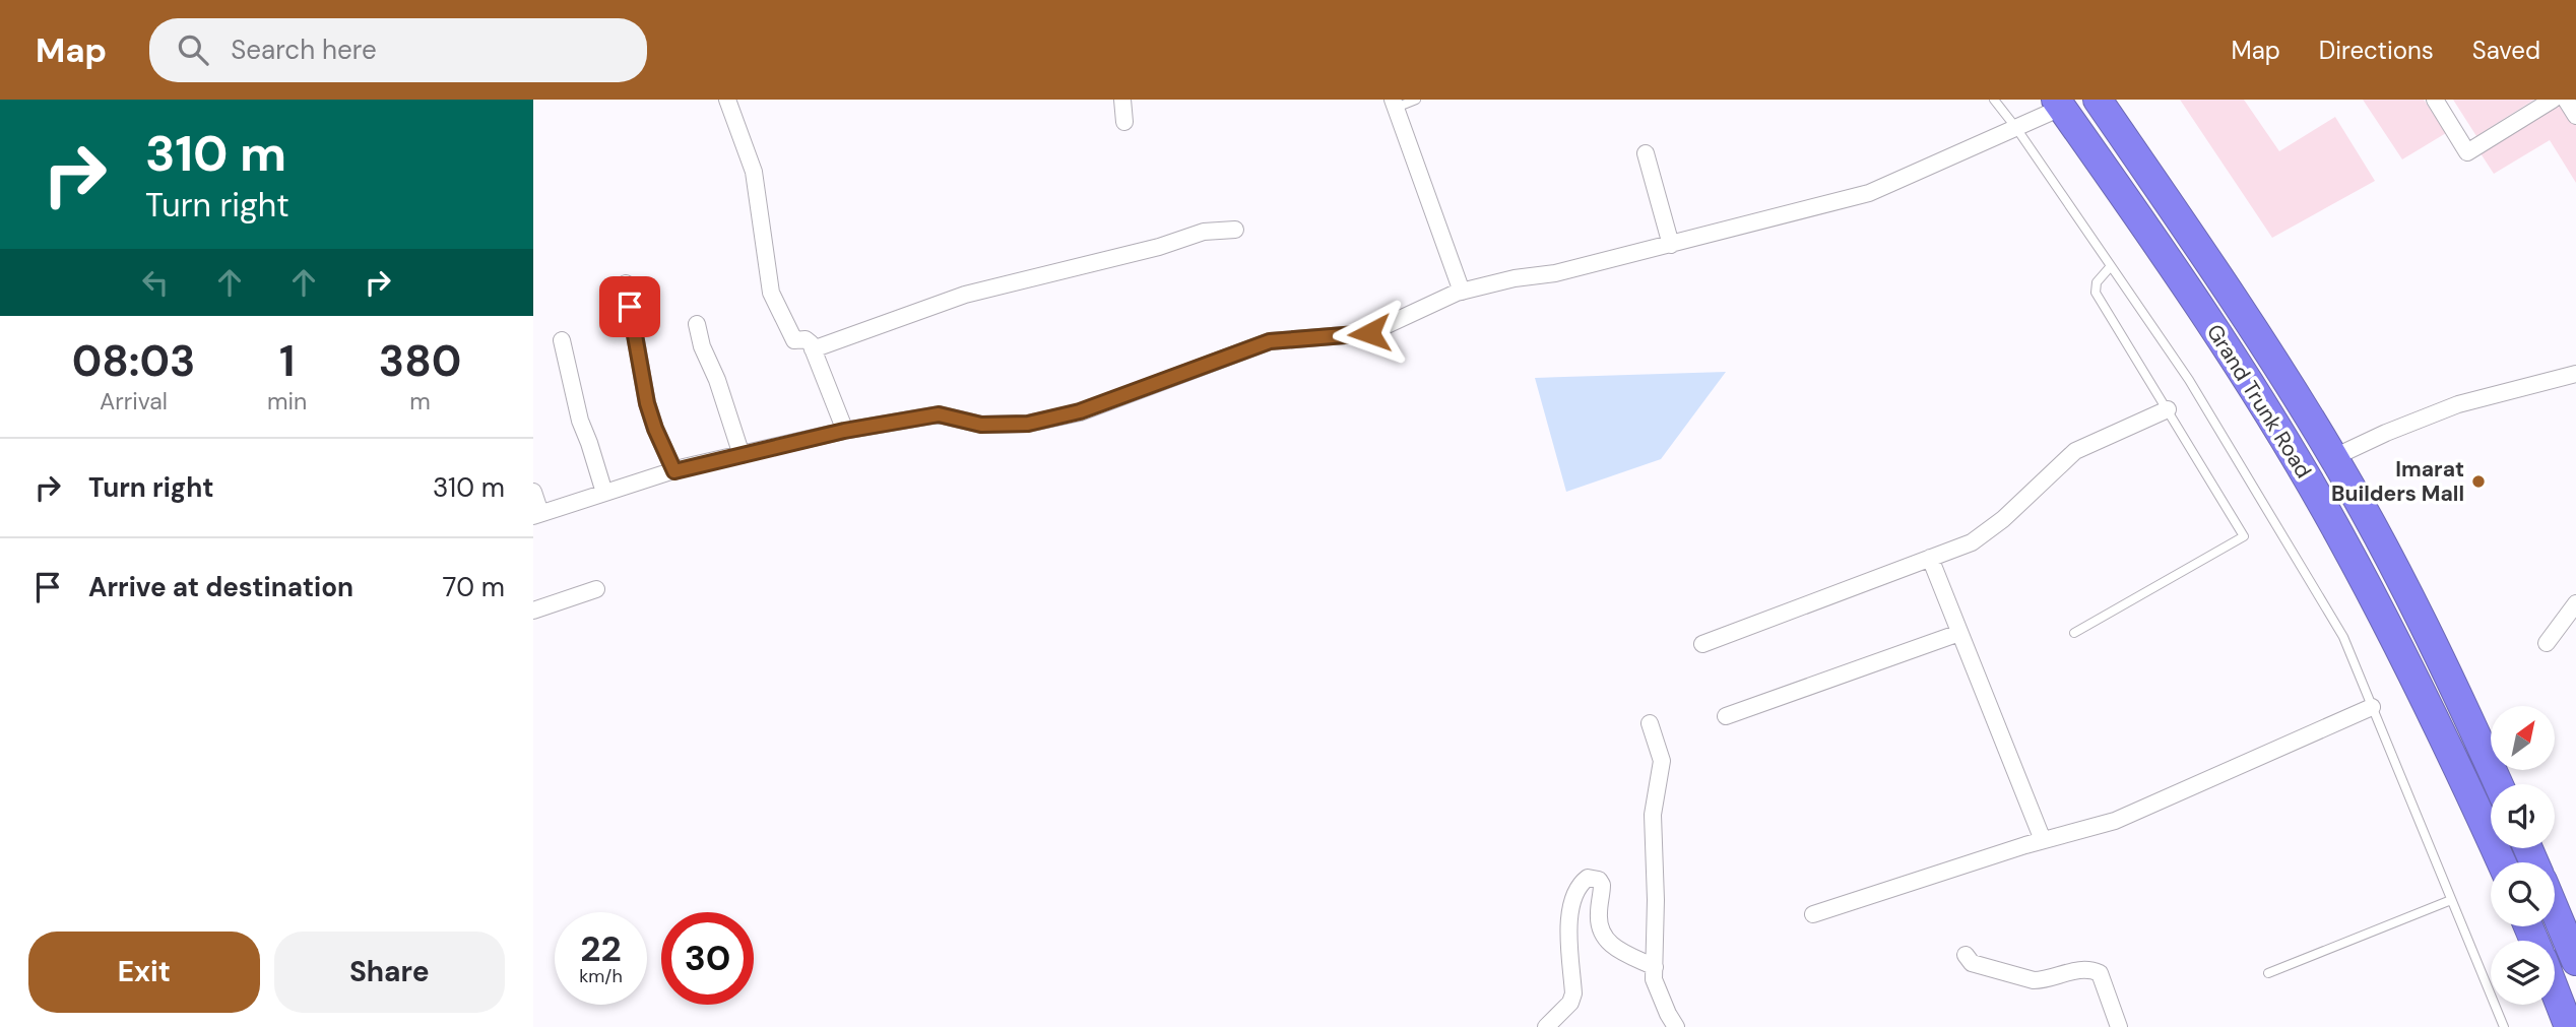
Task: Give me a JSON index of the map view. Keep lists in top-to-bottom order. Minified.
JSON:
{"streets":{"highway":["Grand Trunk Road"]},"places":["Imarat Builders Mall"],"north":"top right","page":{"header":"Map","search":"Search here","nav":["Map","Directions","Saved"],"turn":["310 m","Turn right"],"eta":["08:03","Arrival","1","min","380","m"],"list":[{"name":"Turn right","value":"310 m"},{"name":"Arrive at destination","value":"70 m"}],"speed":"22 km/h","limit":"30","buttons":["Exit","Share"]}}
